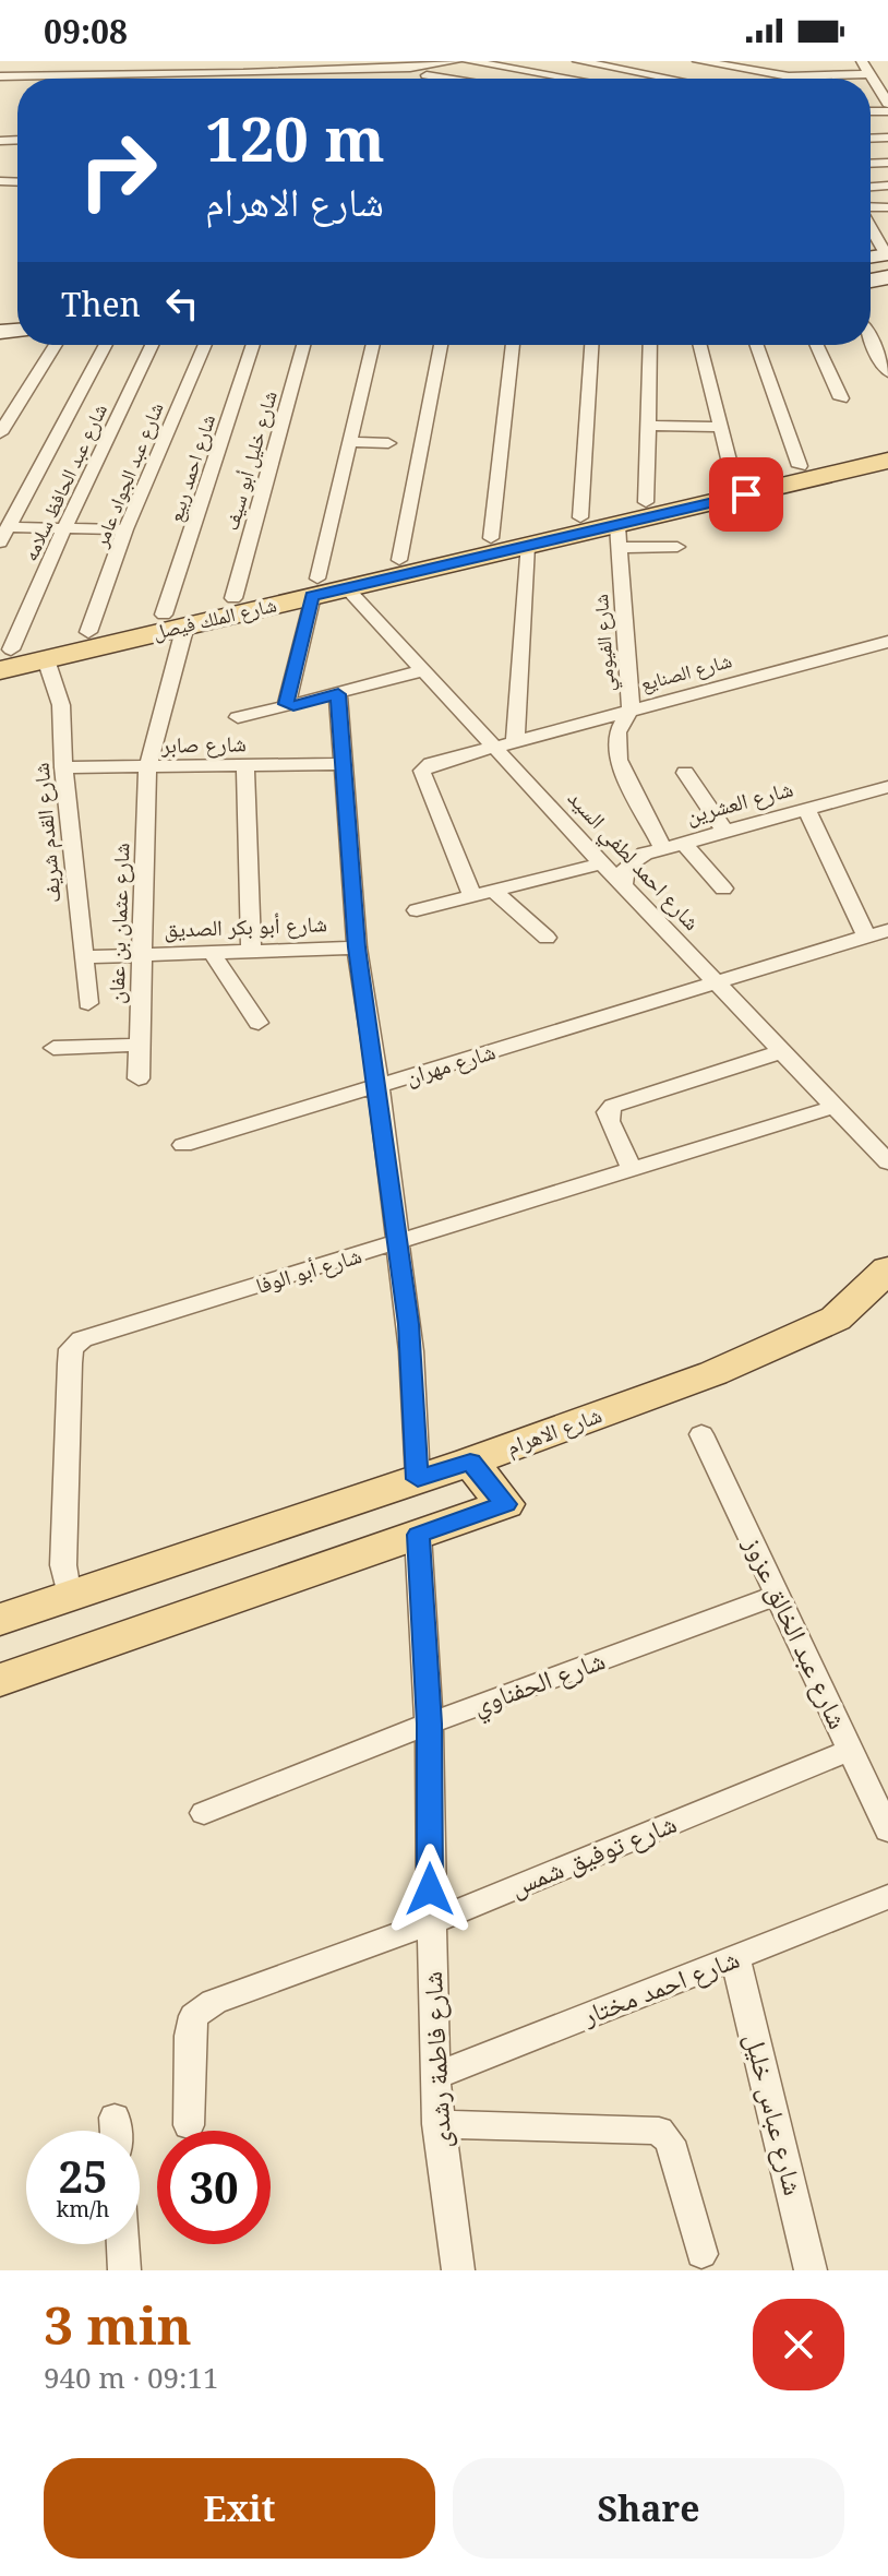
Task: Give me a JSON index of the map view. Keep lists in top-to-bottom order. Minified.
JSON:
{"streets":{"main road":["شارع الملك فيصل","شارع الاهرام"],"street":["شارع خليل أبو سيف","شارع احمد ربيع","شارع عبد الجواد عامر","شارع عبد الحافظ سلامه","شارع الفيومي","شارع الصنايع","شارع صابر","شارع العشرين","شارع القدم شريف","شارع احمد لطفي السيد","شارع عثمان بن عفان","شارع أبو بكر الصديق","شارع مهران","شارع أبو الوفا","شارع عبد الخالق عزوز","شارع الحفناوي","شارع توفيق شمس","شارع احمد مختار","شارع فاطمة رشدى","شارع عباس خليل"]},"crossings":[["شارع خليل أبو سيف","شارع الملك فيصل"],["شارع احمد ربيع","شارع الملك فيصل"],["شارع احمد ربيع","شارع صابر"],["شارع احمد ربيع","شارع عثمان بن عفان"],["شارع عبد الجواد عامر","شارع الملك فيصل"],["شارع عبد الحافظ سلامه","شارع الملك فيصل"],["شارع الملك فيصل","شارع الفيومي"],["شارع الملك فيصل","شارع القدم شريف"],["شارع الملك فيصل","شارع احمد لطفي السيد"],["شارع الفيومي","شارع الصنايع"],["شارع الفيومي","شارع العشرين"],["شارع الصنايع","شارع احمد لطفي السيد"],["شارع صابر","شارع القدم شريف"],["شارع صابر","شارع عثمان بن عفان"],["شارع العشرين","شارع احمد لطفي السيد"],["شارع القدم شريف","شارع أبو بكر الصديق"],["شارع احمد لطفي السيد","شارع مهران"],["شارع احمد لطفي السيد","شارع أبو الوفا"],["شارع عثمان بن عفان","شارع أبو بكر الصديق"],["شارع أبو الوفا","شارع الاهرام"],["شارع عبد الخالق عزوز","شارع الحفناوي"],["شارع عبد الخالق عزوز","شارع توفيق شمس"],["شارع الحفناوي","شارع فاطمة رشدى"],["شارع توفيق شمس","شارع فاطمة رشدى"],["شارع احمد مختار","شارع فاطمة رشدى"],["شارع احمد مختار","شارع عباس خليل"]],"page":{"status":"09:08","turn":["120 m","شارع الاهرام"],"then":"Then","speed":"25 km/h","limit":"30","heading":["3 min","940 m · 09:11"],"buttons":["Exit","Share"]}}
